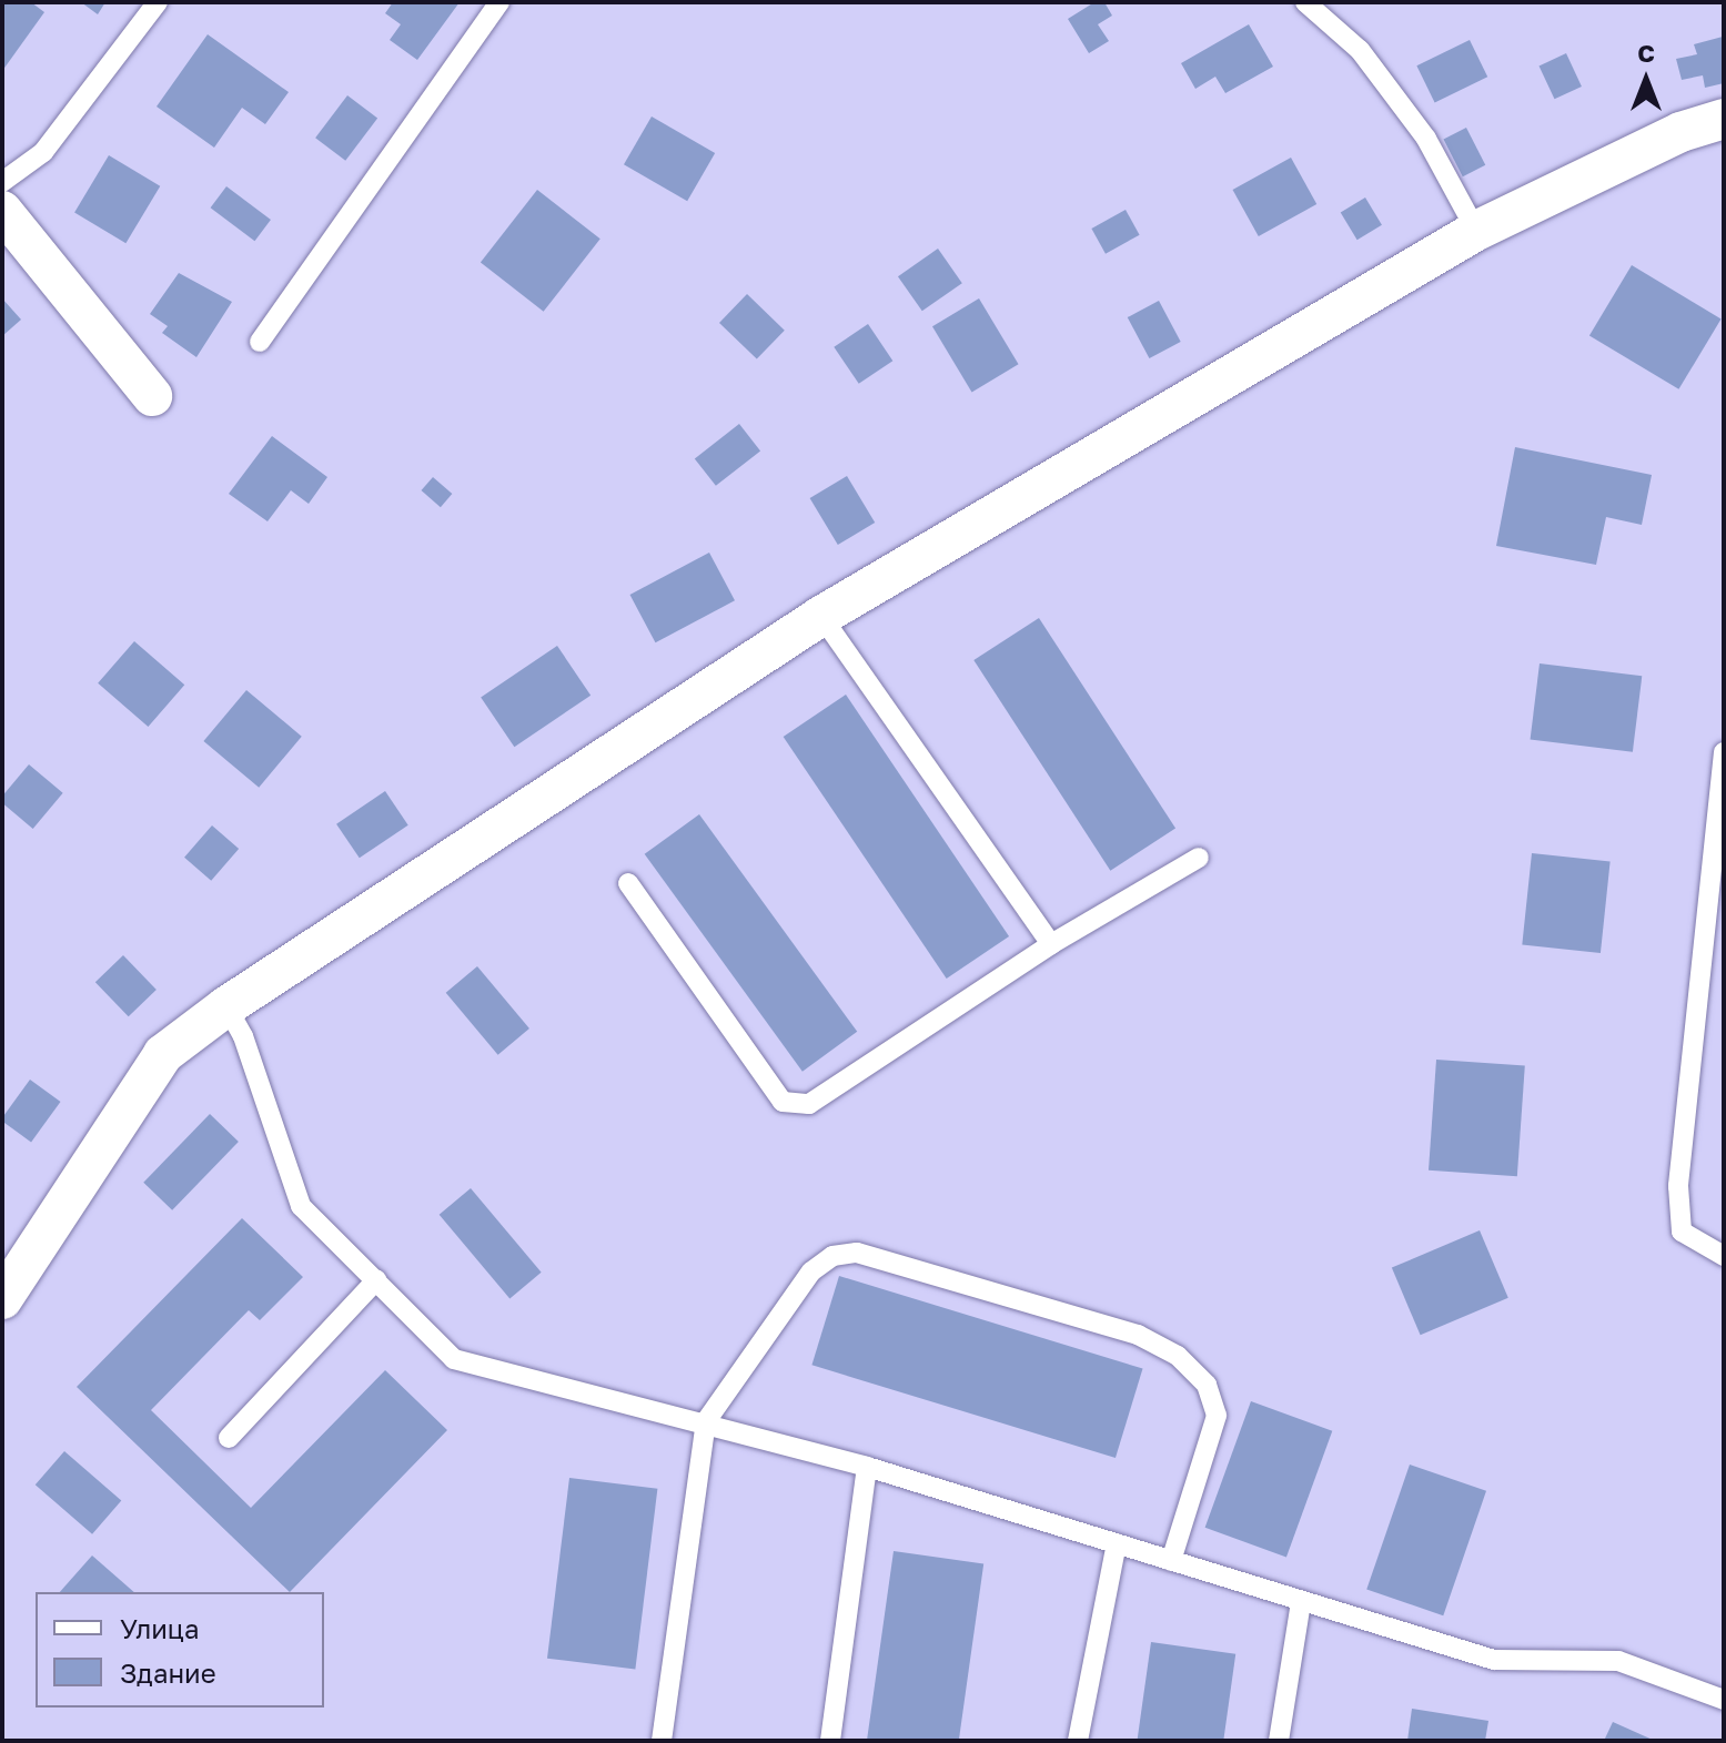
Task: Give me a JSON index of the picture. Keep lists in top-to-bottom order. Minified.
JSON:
{"legend":["Улица","Здание"],"north":"top"}
